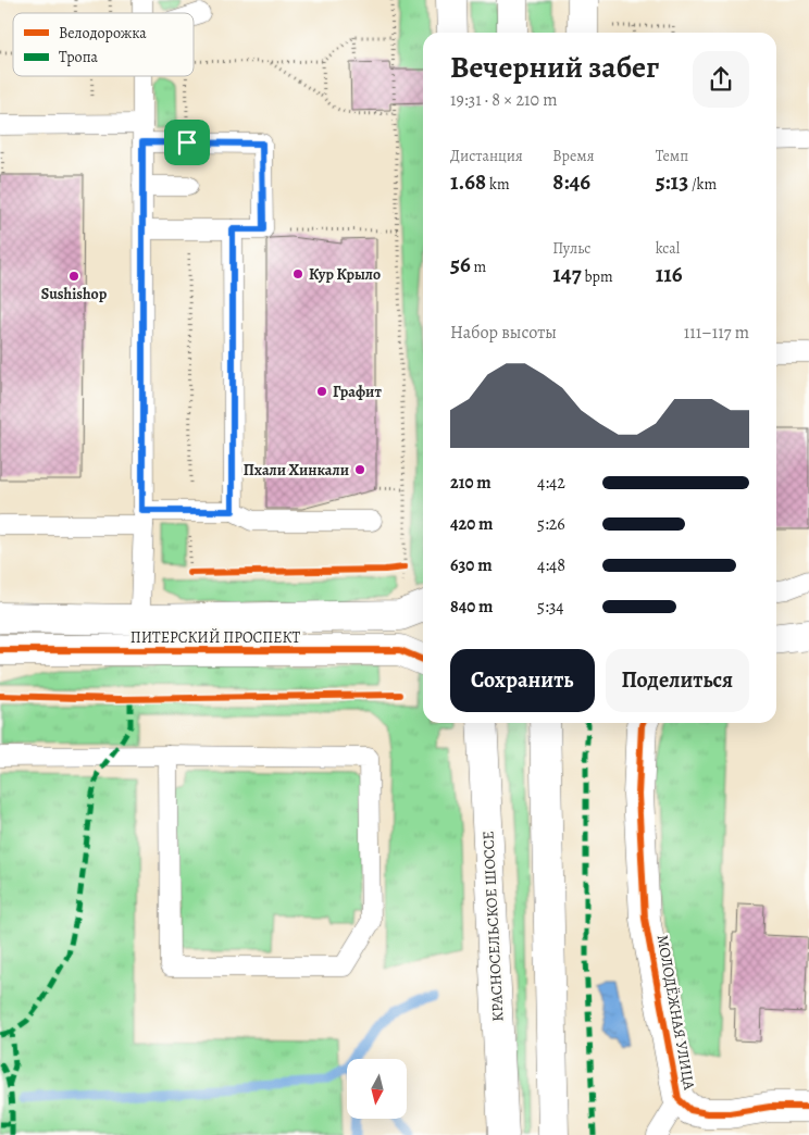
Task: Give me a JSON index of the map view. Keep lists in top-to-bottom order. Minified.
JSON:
{"streets":{"street":["ПИТЕРСКИЙ ПРОСПЕКТ","КРАСНОСЕЛЬСКОЕ ШОССЕ","МОЛОДЁЖНАЯ УЛИЦА"]},"places":["Кур Крыло","Sushishop","Графит","Пхали Хинкали"],"legend":["Велодорожка","Тропа"],"north":"bottom","page":{"heading":["Вечерний забег","19:31 · 8 × 210 m"],"stats":[["Дистанция","1.68 km"],["Время","8:46"],["Темп","5:13 /km"],["56 m"],["Пульс","147 bpm"],["kcal","116"]],"chart":["Набор высоты","111–117 m"],"list":[{"name":"210 m","note":"4:42"},{"name":"420 m","note":"5:26"},{"name":"630 m","note":"4:48"},{"name":"840 m","note":"5:34"}],"buttons":["Сохранить","Поделиться"]}}
